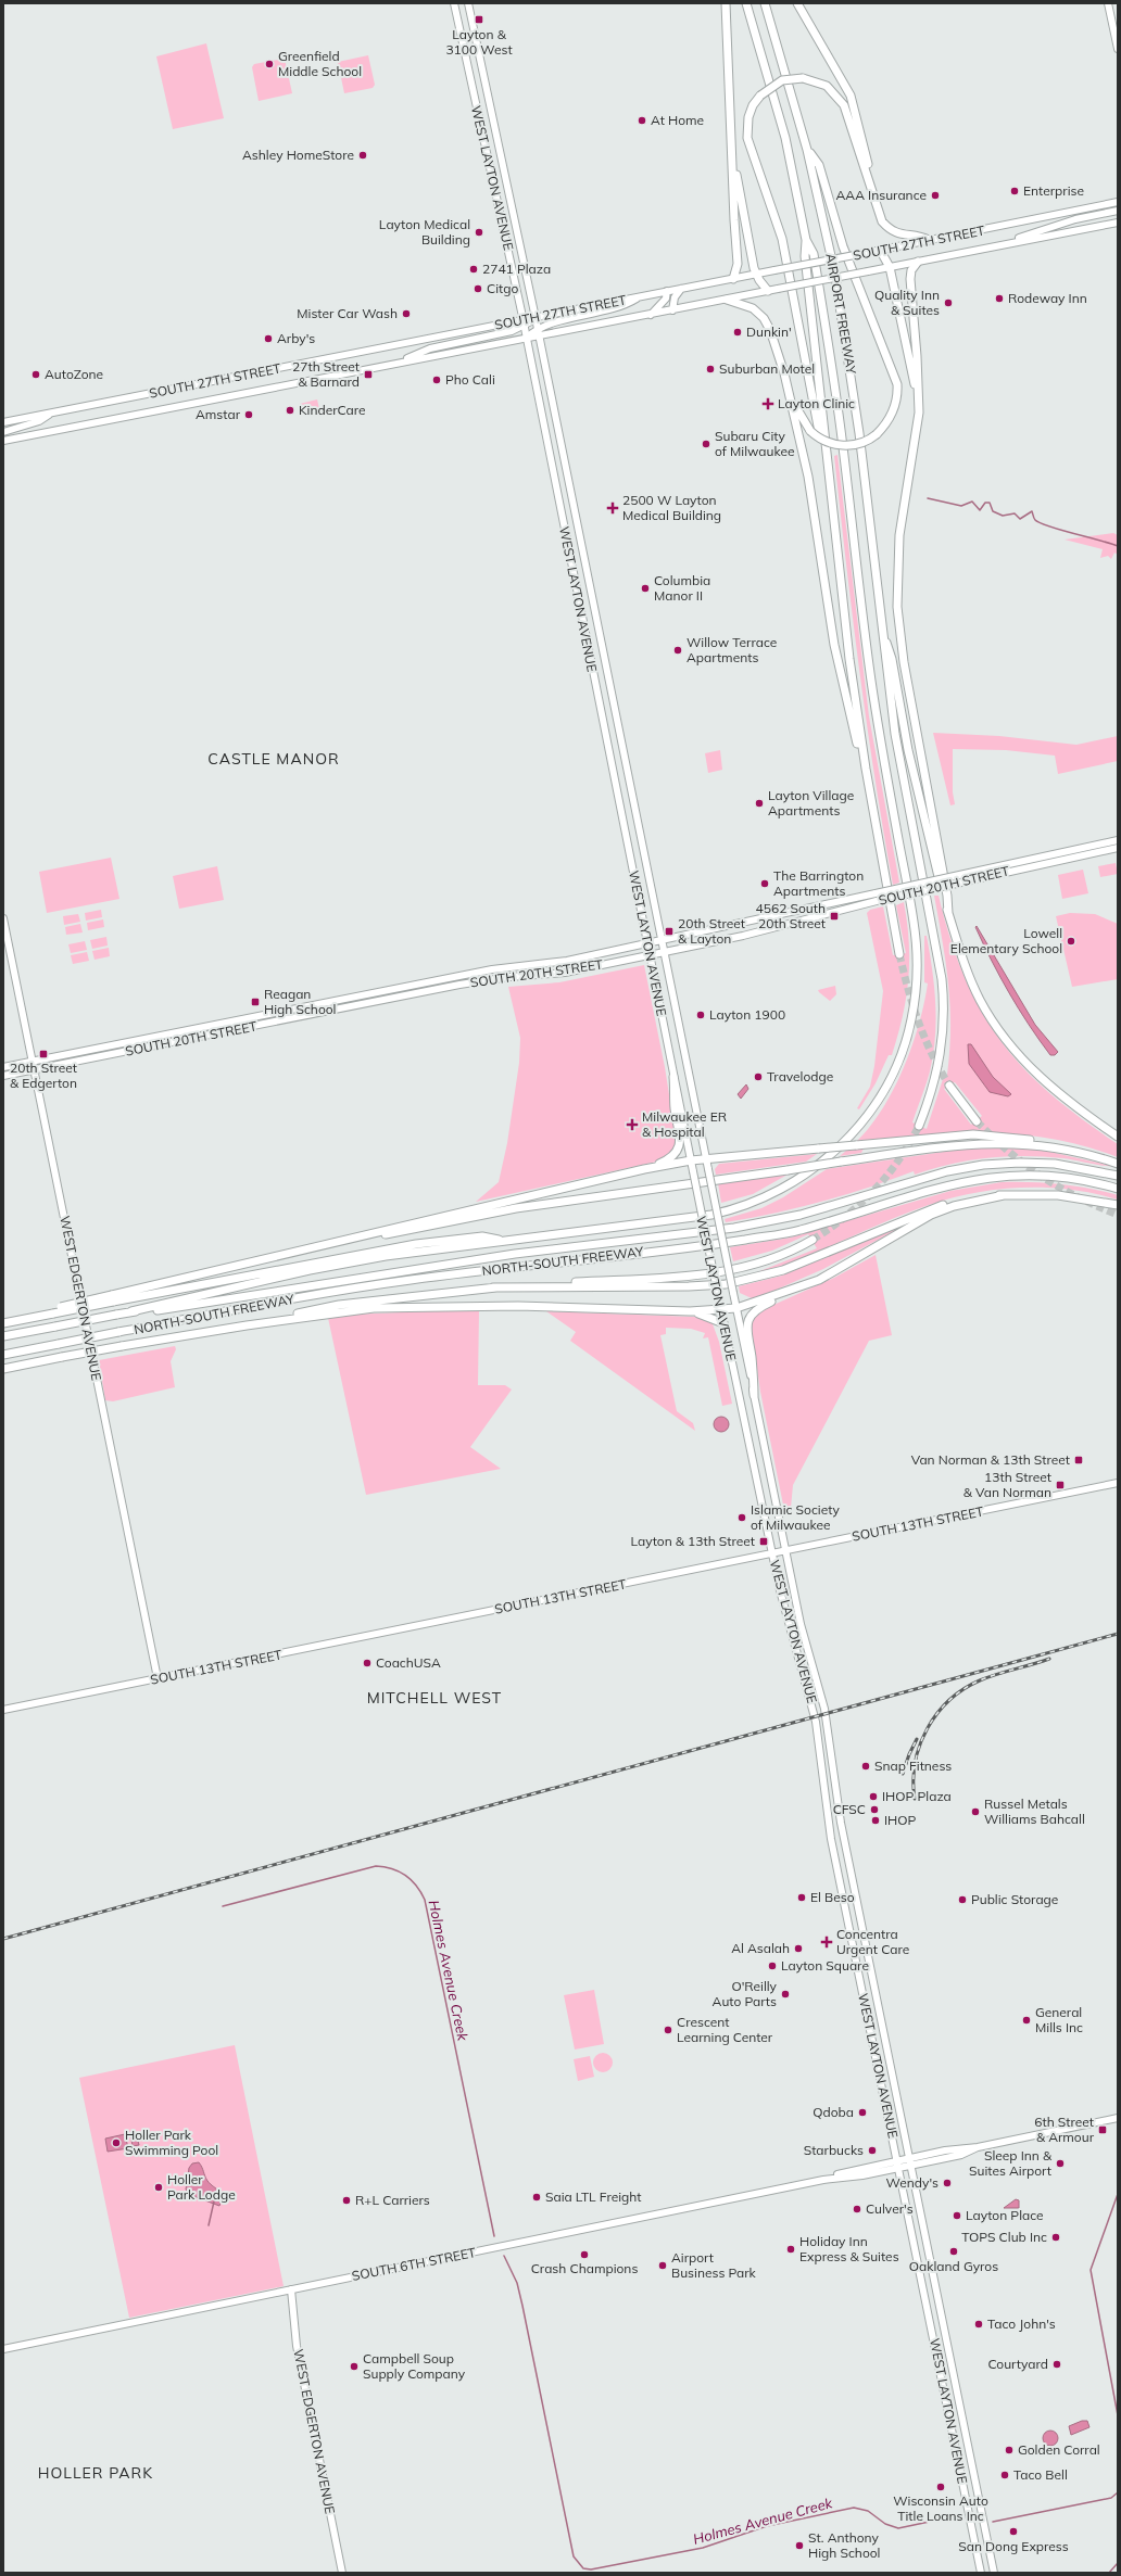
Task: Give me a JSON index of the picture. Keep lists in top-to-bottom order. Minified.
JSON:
{"streets":{"highway":["AIRPORT FREEWAY","NORTH-SOUTH FREEWAY"],"main road":["WEST LAYTON AVENUE","SOUTH 27TH STREET","SOUTH 20TH STREET","WEST EDGERTON AVENUE","SOUTH 13TH STREET","SOUTH 6TH STREET"]},"crossings":[["WEST LAYTON AVENUE","SOUTH 27TH STREET"],["WEST LAYTON AVENUE","SOUTH 20TH STREET"],["WEST LAYTON AVENUE","SOUTH 13TH STREET"],["WEST LAYTON AVENUE","SOUTH 6TH STREET"],["SOUTH 20TH STREET","WEST EDGERTON AVENUE"],["WEST EDGERTON AVENUE","SOUTH 13TH STREET"],["WEST EDGERTON AVENUE","SOUTH 6TH STREET"]],"districts":["CASTLE MANOR","MITCHELL WEST","HOLLER PARK"],"water":["Holmes Avenue Creek"],"places":{"transit":["Layton & 3100 West","27th Street & Barnard","4562 South 20th Street","20th Street & Layton","Reagan High School","20th Street & Edgerton","Van Norman & 13th Street","13th Street & Van Norman","Layton & 13th Street","6th Street & Armour"],"other":["Greenfield Middle School","At Home","Ashley HomeStore","Enterprise","AAA Insurance","Layton Medical Building","2741 Plaza","Citgo","Rodeway Inn","Quality Inn & Suites","Mister Car Wash","Dunkin'","Arby's","Suburban Motel","AutoZone","Pho Cali","KinderCare","Amstar","Subaru City of Milwaukee","Columbia Manor II","Willow Terrace Apartments","Layton Village Apartments","The Barrington Apartments","Lowell Elementary School","Layton 1900","Travelodge","Islamic Society of Milwaukee","CoachUSA","Snap Fitness","IHOP Plaza","CFSC","Russel Metals Williams Bahcall","IHOP","El Beso","Public Storage","Al Asalah","Layton Square","O'Reilly Auto Parts","General Mills Inc","Crescent Learning Center","Qdoba","Holler Park Swimming Pool","Starbucks","Sleep Inn & Suites Airport","Wendy's","Holler Park Lodge","Saia LTL Freight","R+L Carriers","Culver's","Layton Place","TOPS Club Inc","Holiday Inn Express & Suites","Oakland Gyros","Crash Champions","Airport Business Park","Taco John's","Courtyard","Campbell Soup Supply Company","Golden Corral","Taco Bell","Wisconsin Auto Title Loans Inc","San Dong Express","St. Anthony High School"],"health":["Layton Clinic","2500 W Layton Medical Building","Milwaukee ER & Hospital","Concentra Urgent Care"]}}
